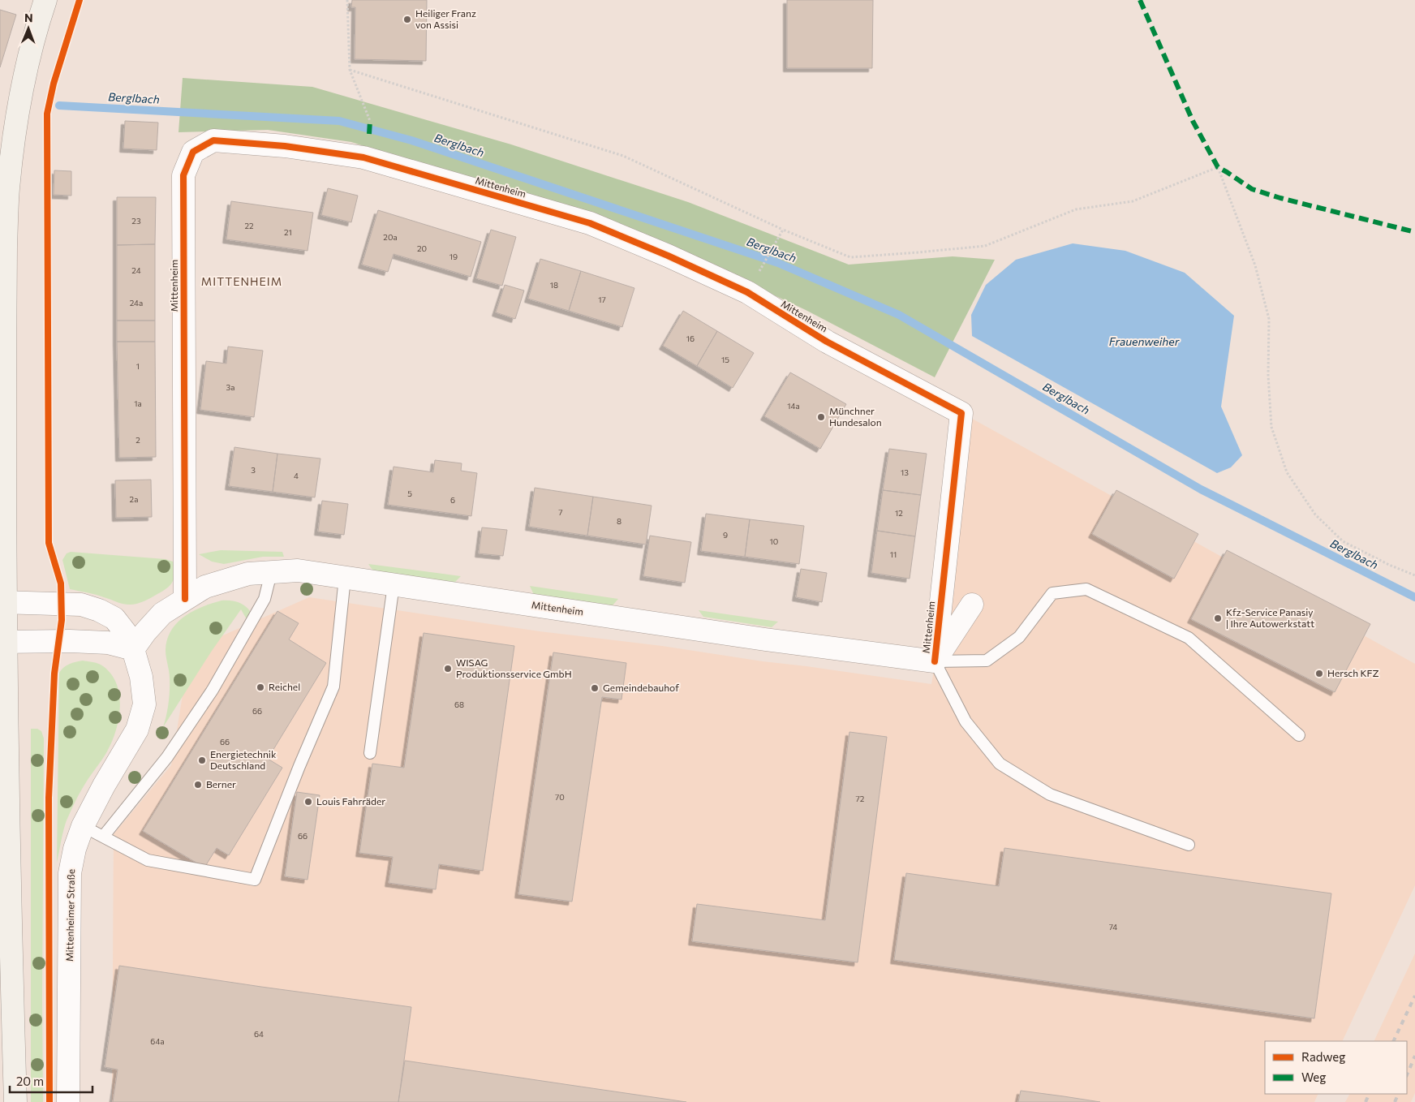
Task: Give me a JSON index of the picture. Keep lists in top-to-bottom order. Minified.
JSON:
{"streets":{"street":["Mittenheim","Mittenheimer Straße"]},"crossings":[["Mittenheim","Mittenheimer Straße"]],"districts":["MITTENHEIM"],"water":["Berglbach","Frauenweiher"],"places":["Heiliger Franz von Assisi","Münchner Hundesalon","Kfz-Service Panasiy | Ihre Autowerkstatt","WISAG Produktionsservice GmbH","Hersch KFZ","Reichel","Gemeindebauhof","Energietechnik Deutschland","Berner","Louis Fahrräder"],"house_numbers":["23","22","21","20a","20","19","24","18","17","24a","16","15","1","3a","1a","14a","2","3","13","4","5","2a","6","7","12","8","9","10","11","68","66","66","70","72","66","74","64","64a"],"legend":["Radweg","Weg"],"scale_bar":"20 m","north":"top"}
